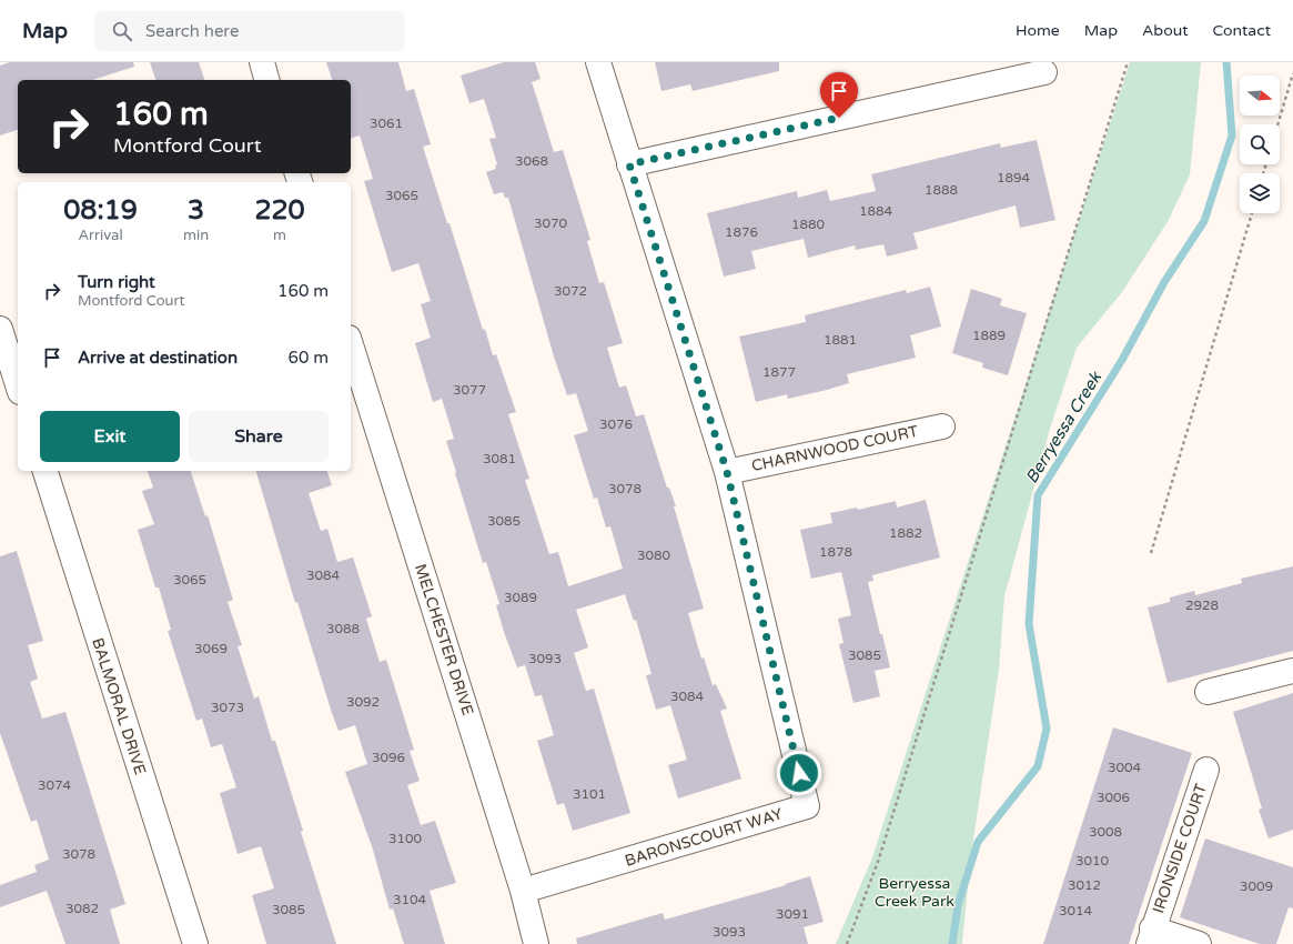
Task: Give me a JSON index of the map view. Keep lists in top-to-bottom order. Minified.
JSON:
{"streets":{"street":["CHARNWOOD COURT","MELCHESTER DRIVE","BALMORAL DRIVE","BARONSCOURT WAY","IRONSIDE COURT"]},"crossings":[["CHARNWOOD COURT","BARONSCOURT WAY"],["MELCHESTER DRIVE","BARONSCOURT WAY"]],"water":["Berryessa Creek"],"parks":["Berryessa Creek Park"],"house_numbers":["3061","3068","1894","1888","3065","1884","3070","1880","1876","3072","1889","1881","1877","3077","3076","3081","3078","3085","1882","1878","3080","3084","3065","3089","2928","3088","3069","3085","3093","3084","3092","3073","3096","3004","3074","3101","3006","3008","3100","3078","3010","3012","3009","3104","3082","3085","3014","3091","3093"],"north":"right","page":{"header":"Map","search":"Search here","nav":["Home","Map","About","Contact"],"turn":["160 m","Montford Court"],"eta":["08:19","Arrival","3","min","220","m"],"list":[{"name":"Turn right","note":"Montford Court","value":"160 m"},{"name":"Arrive at destination","value":"60 m"}],"buttons":["Exit","Share"]}}
